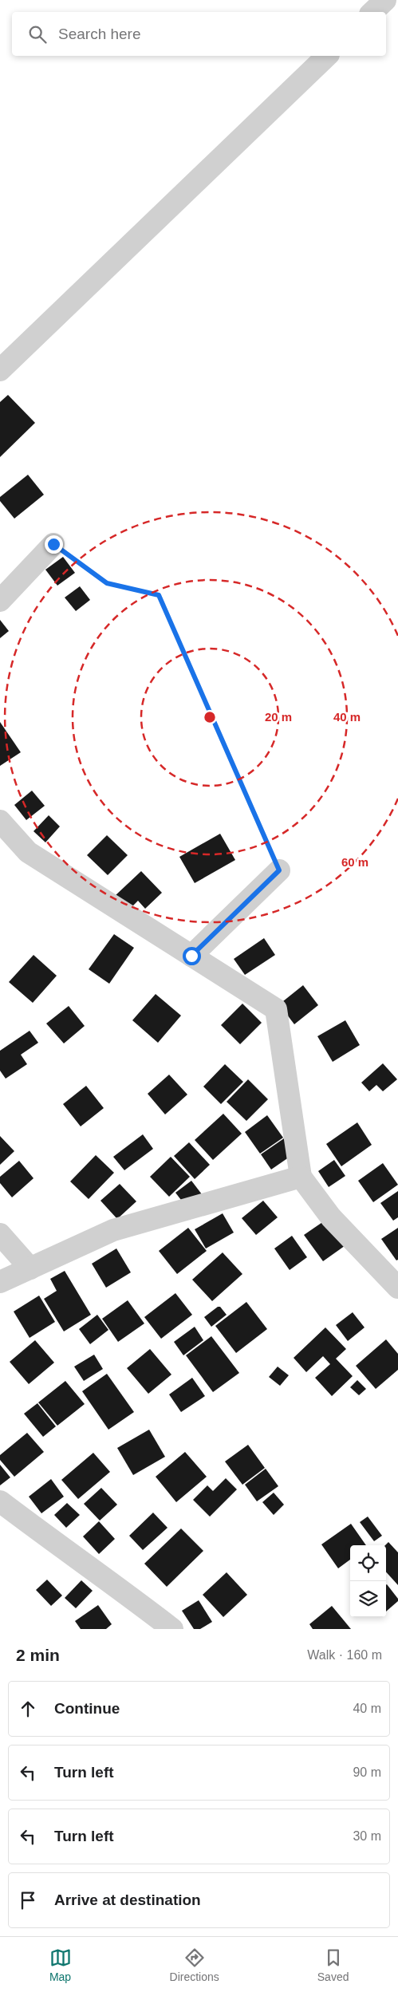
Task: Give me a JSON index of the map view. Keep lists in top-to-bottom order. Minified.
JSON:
{"page":{"search":"Search here","heading":["2 min","Walk · 160 m"],"list":[["Continue","40 m"],["Turn left","90 m"],["Turn left","30 m"],"Arrive at destination"],"nav":["Map","Directions","Saved"]},"rings":["20 m","40 m","60 m"]}
